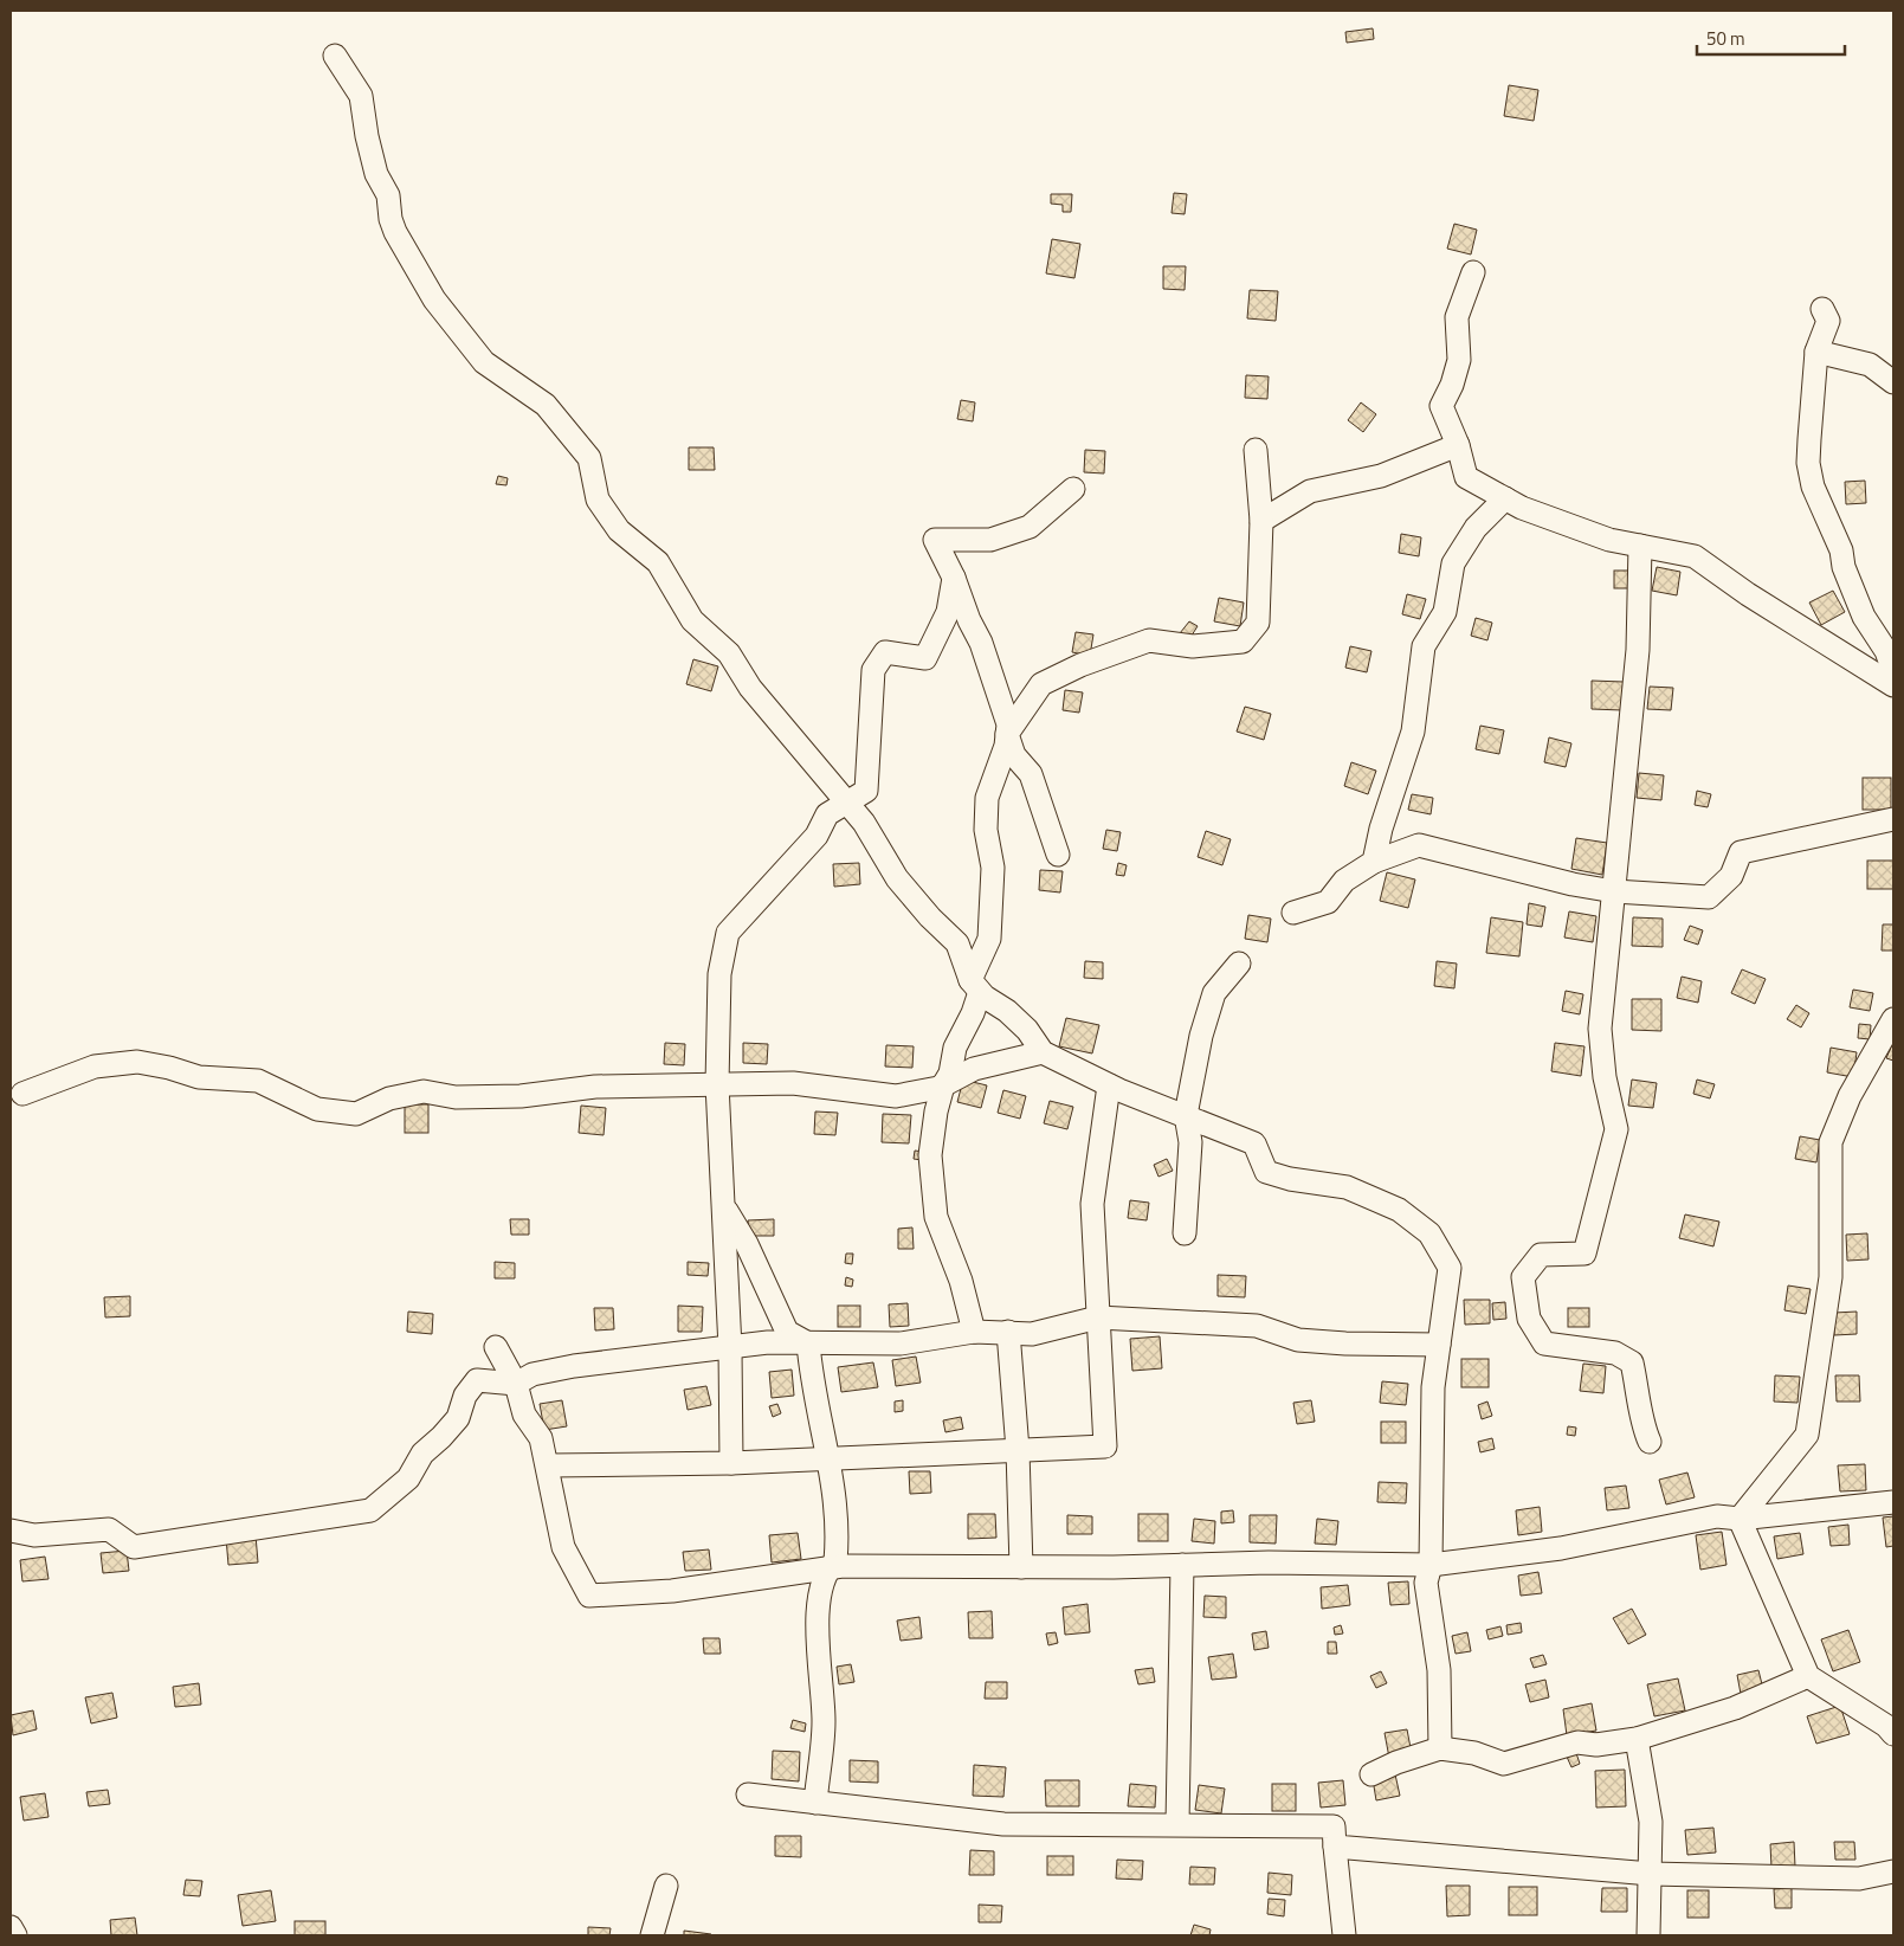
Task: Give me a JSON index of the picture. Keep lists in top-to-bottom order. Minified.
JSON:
{"scale_bar":"50 m"}
